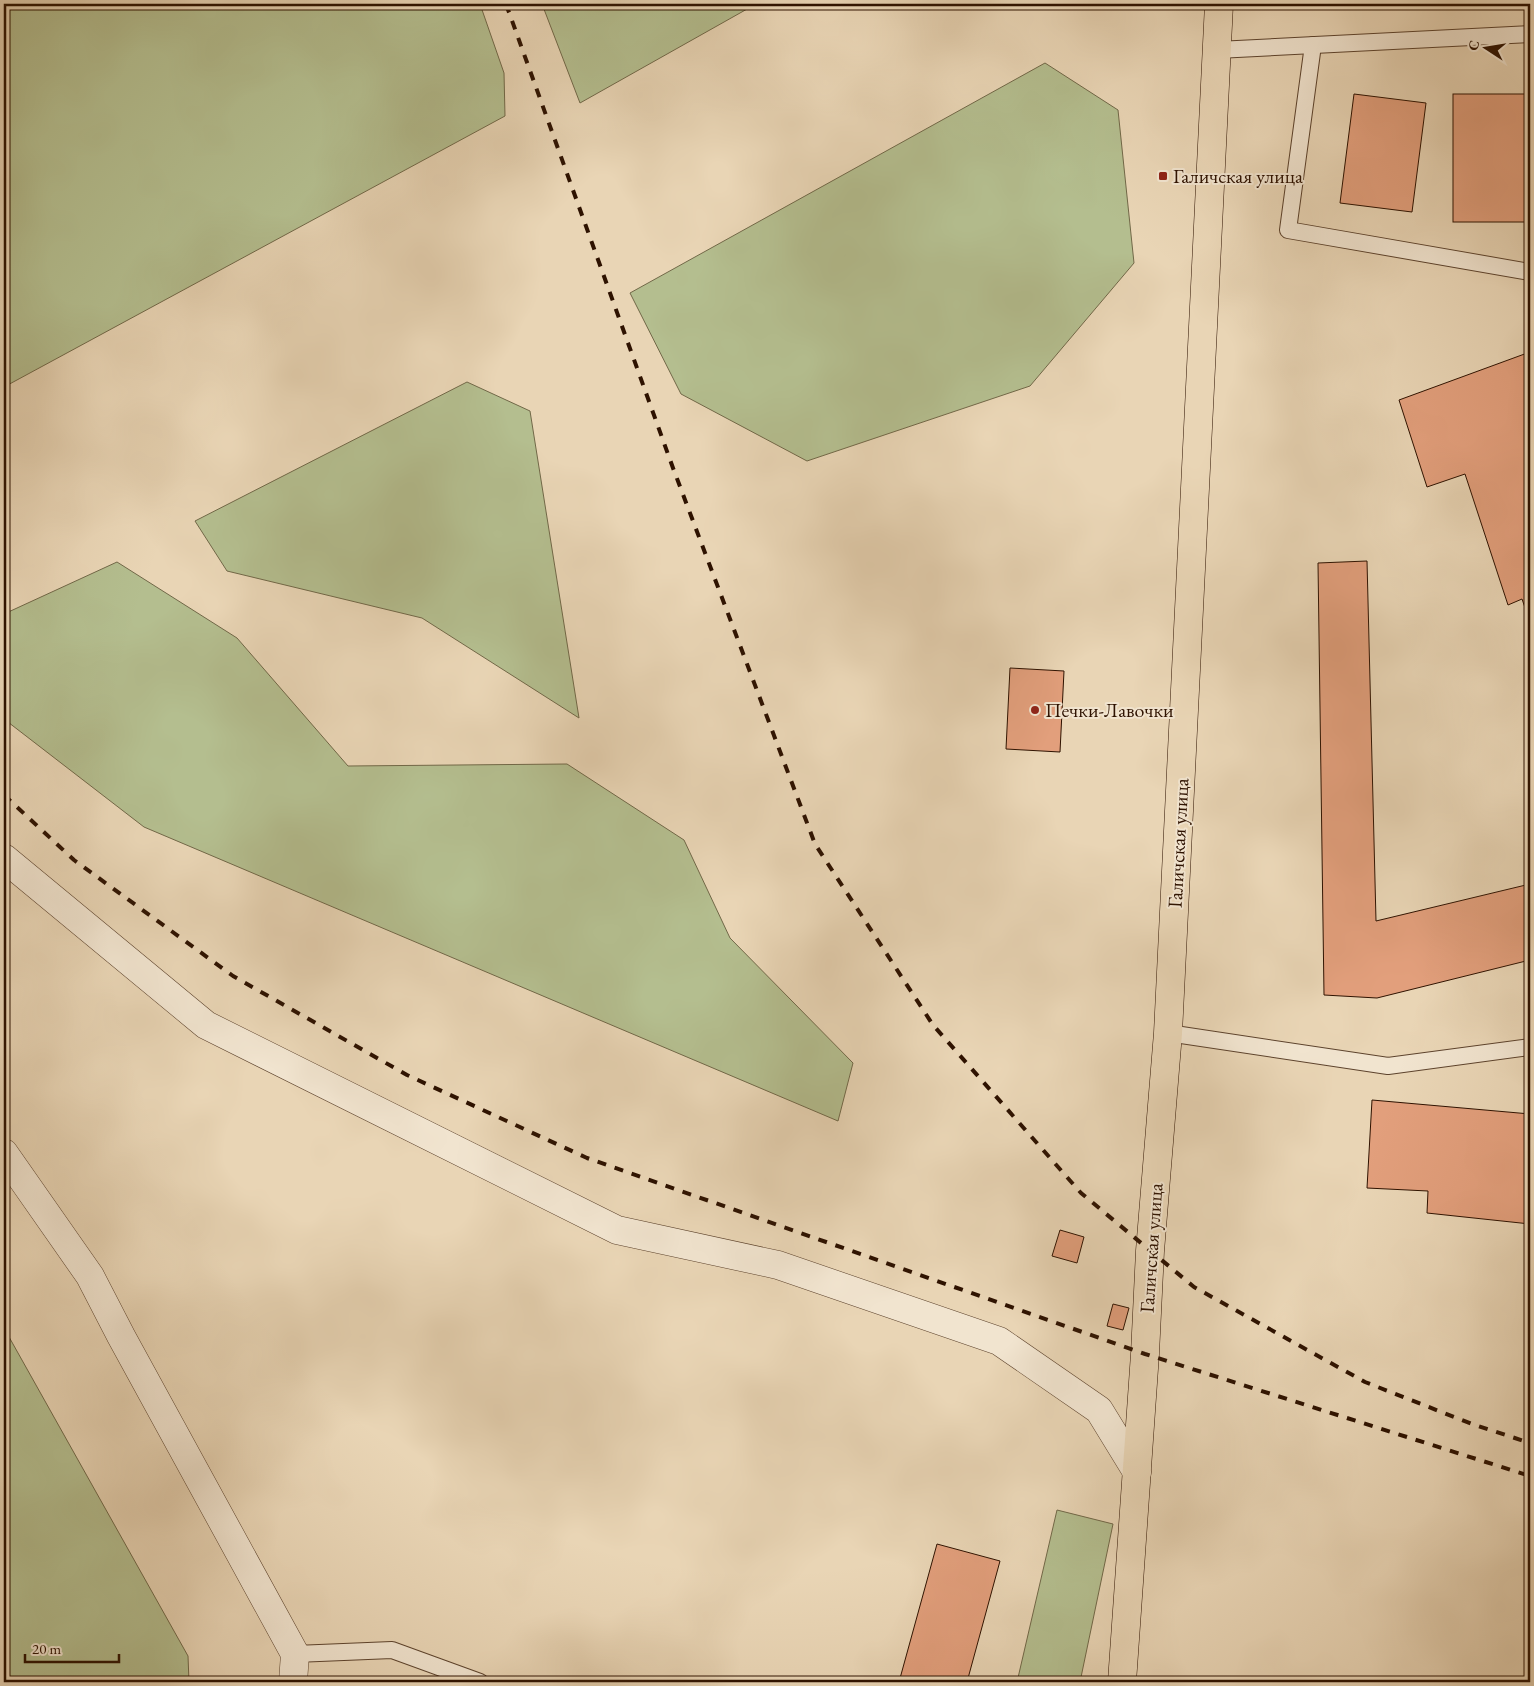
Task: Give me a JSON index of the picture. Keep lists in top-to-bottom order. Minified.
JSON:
{"streets":{"main road":["Галичская улица"]},"places":{"transit":["Галичская улица"],"other":["Печки-Лавочки"]},"scale_bar":"20 m","north":"left"}
